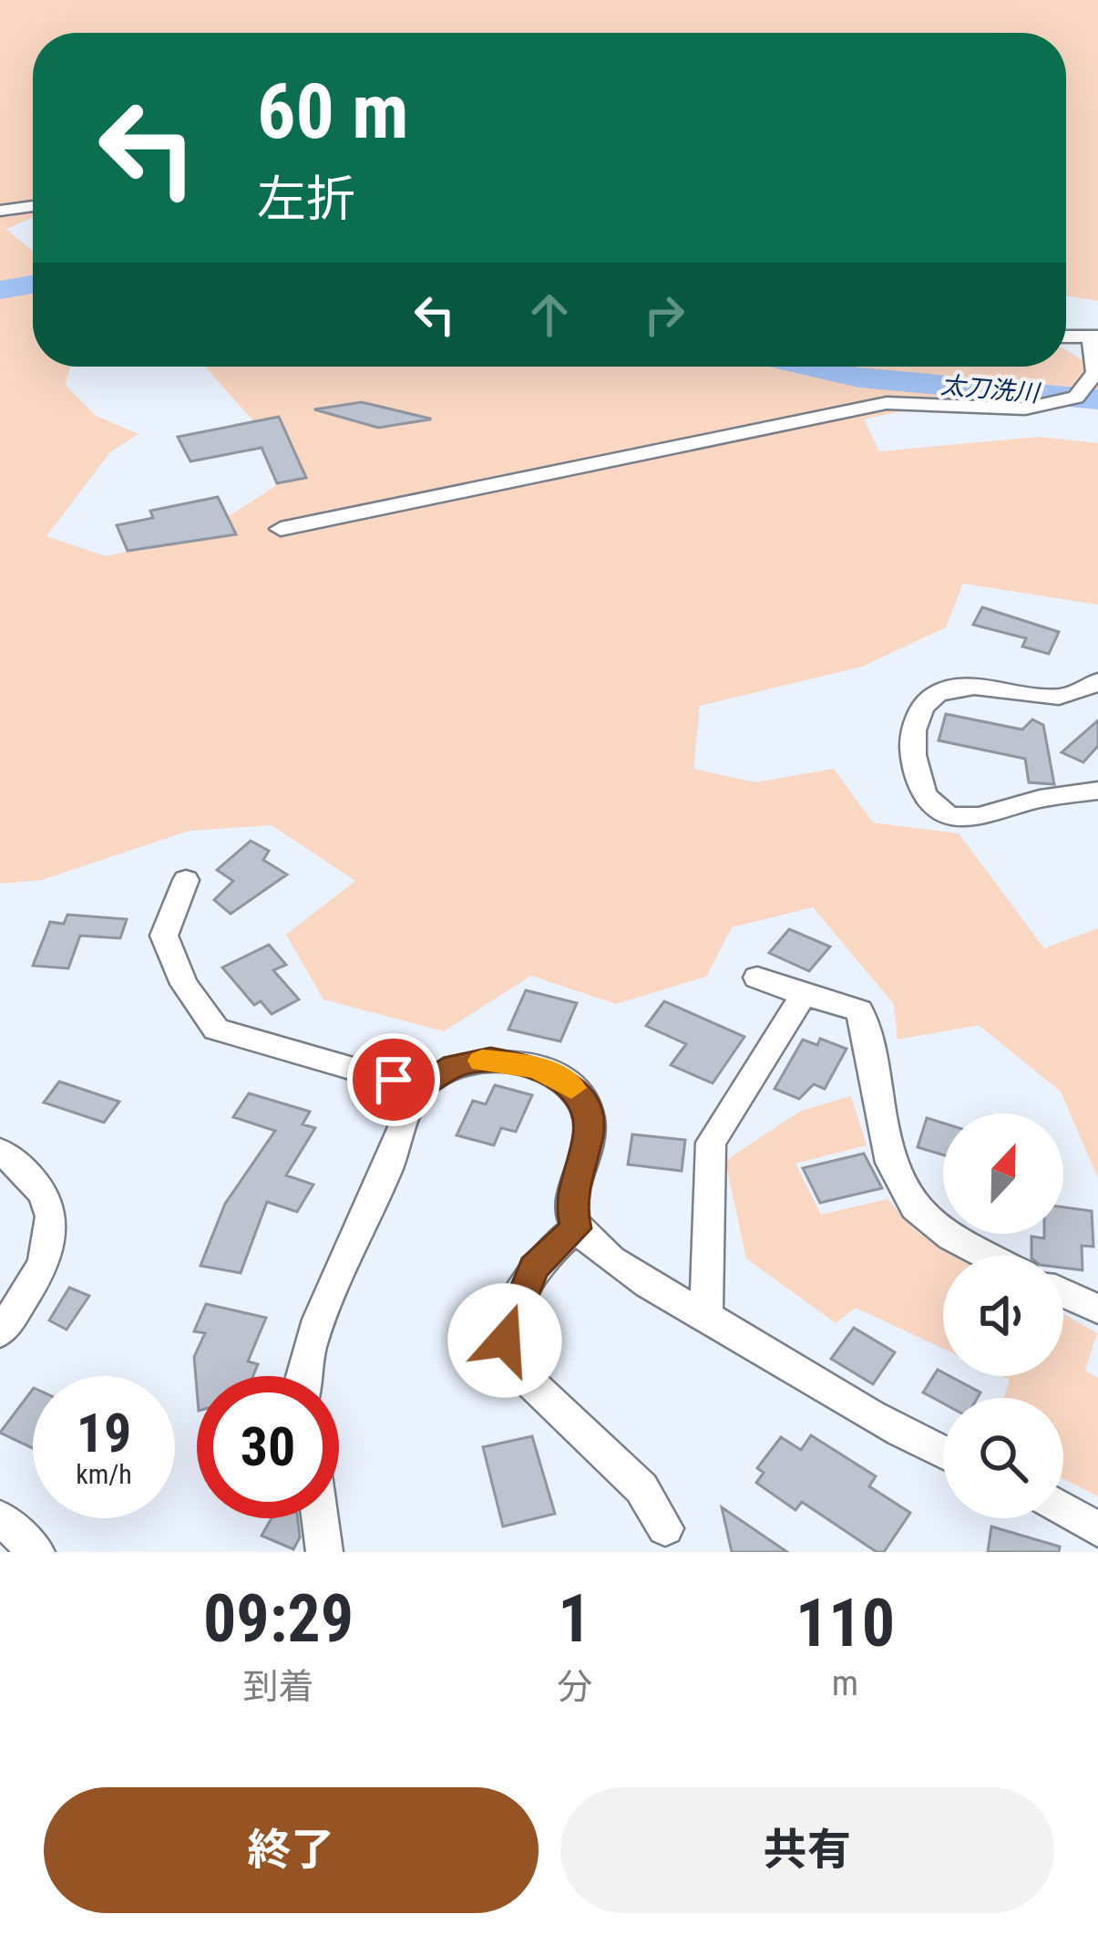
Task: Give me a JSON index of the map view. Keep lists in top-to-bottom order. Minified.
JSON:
{"water":["太刀洗川"],"north":"top","page":{"turn":["60 m","左折"],"speed":"19 km/h","limit":"30","eta":["09:29","到着","1","分","110","m"],"buttons":["終了","共有"]}}
